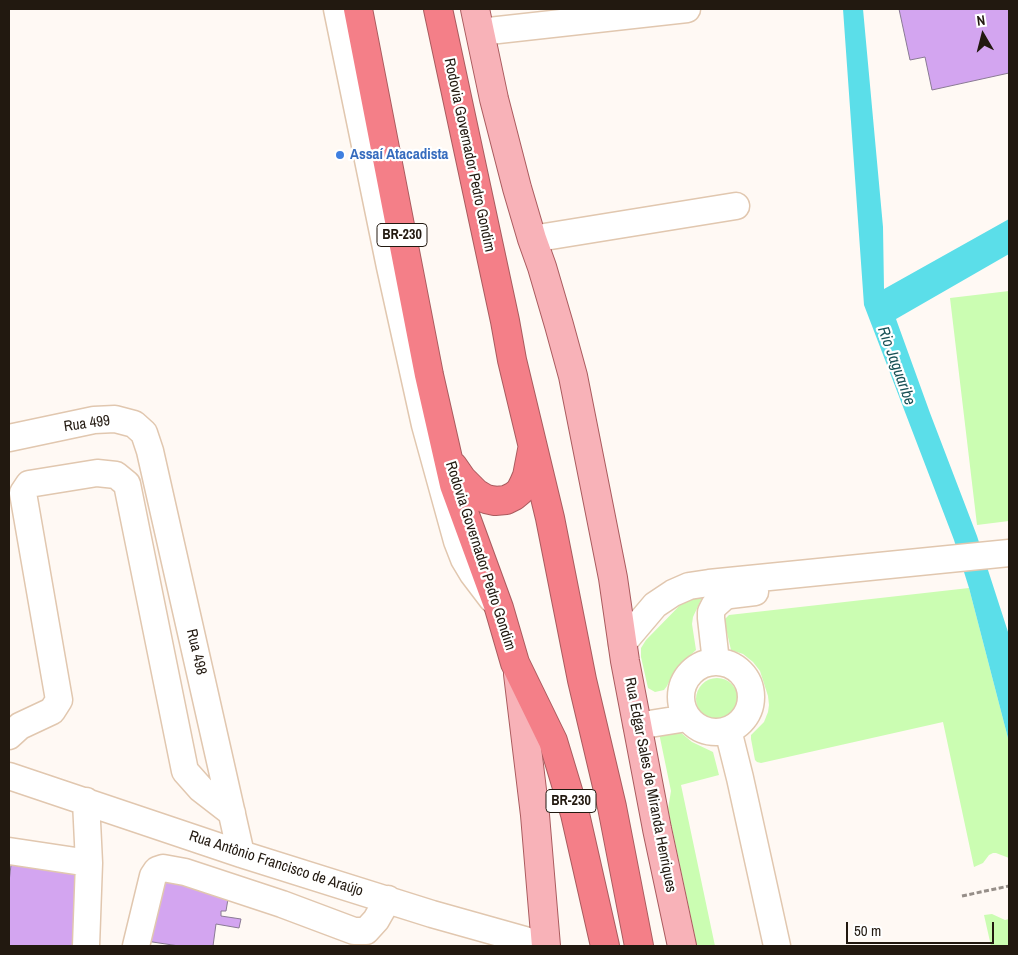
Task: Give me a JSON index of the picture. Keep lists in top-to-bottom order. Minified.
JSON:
{"streets":{"highway":["Rodovia Governador Pedro Gondim","BR-230"],"main road":["Rua Edgar Sales de Miranda Henriques"],"street":["Rua 499","Rua 498","Rua Antônio Francisco de Araújo"]},"crossings":[["Rua 499","Rua 498"],["Rua 498","Rua Antônio Francisco de Araújo"]],"water":["Rio Jaguaribe"],"places":["Assaí Atacadista"],"scale_bar":"50 m","north":"top"}
